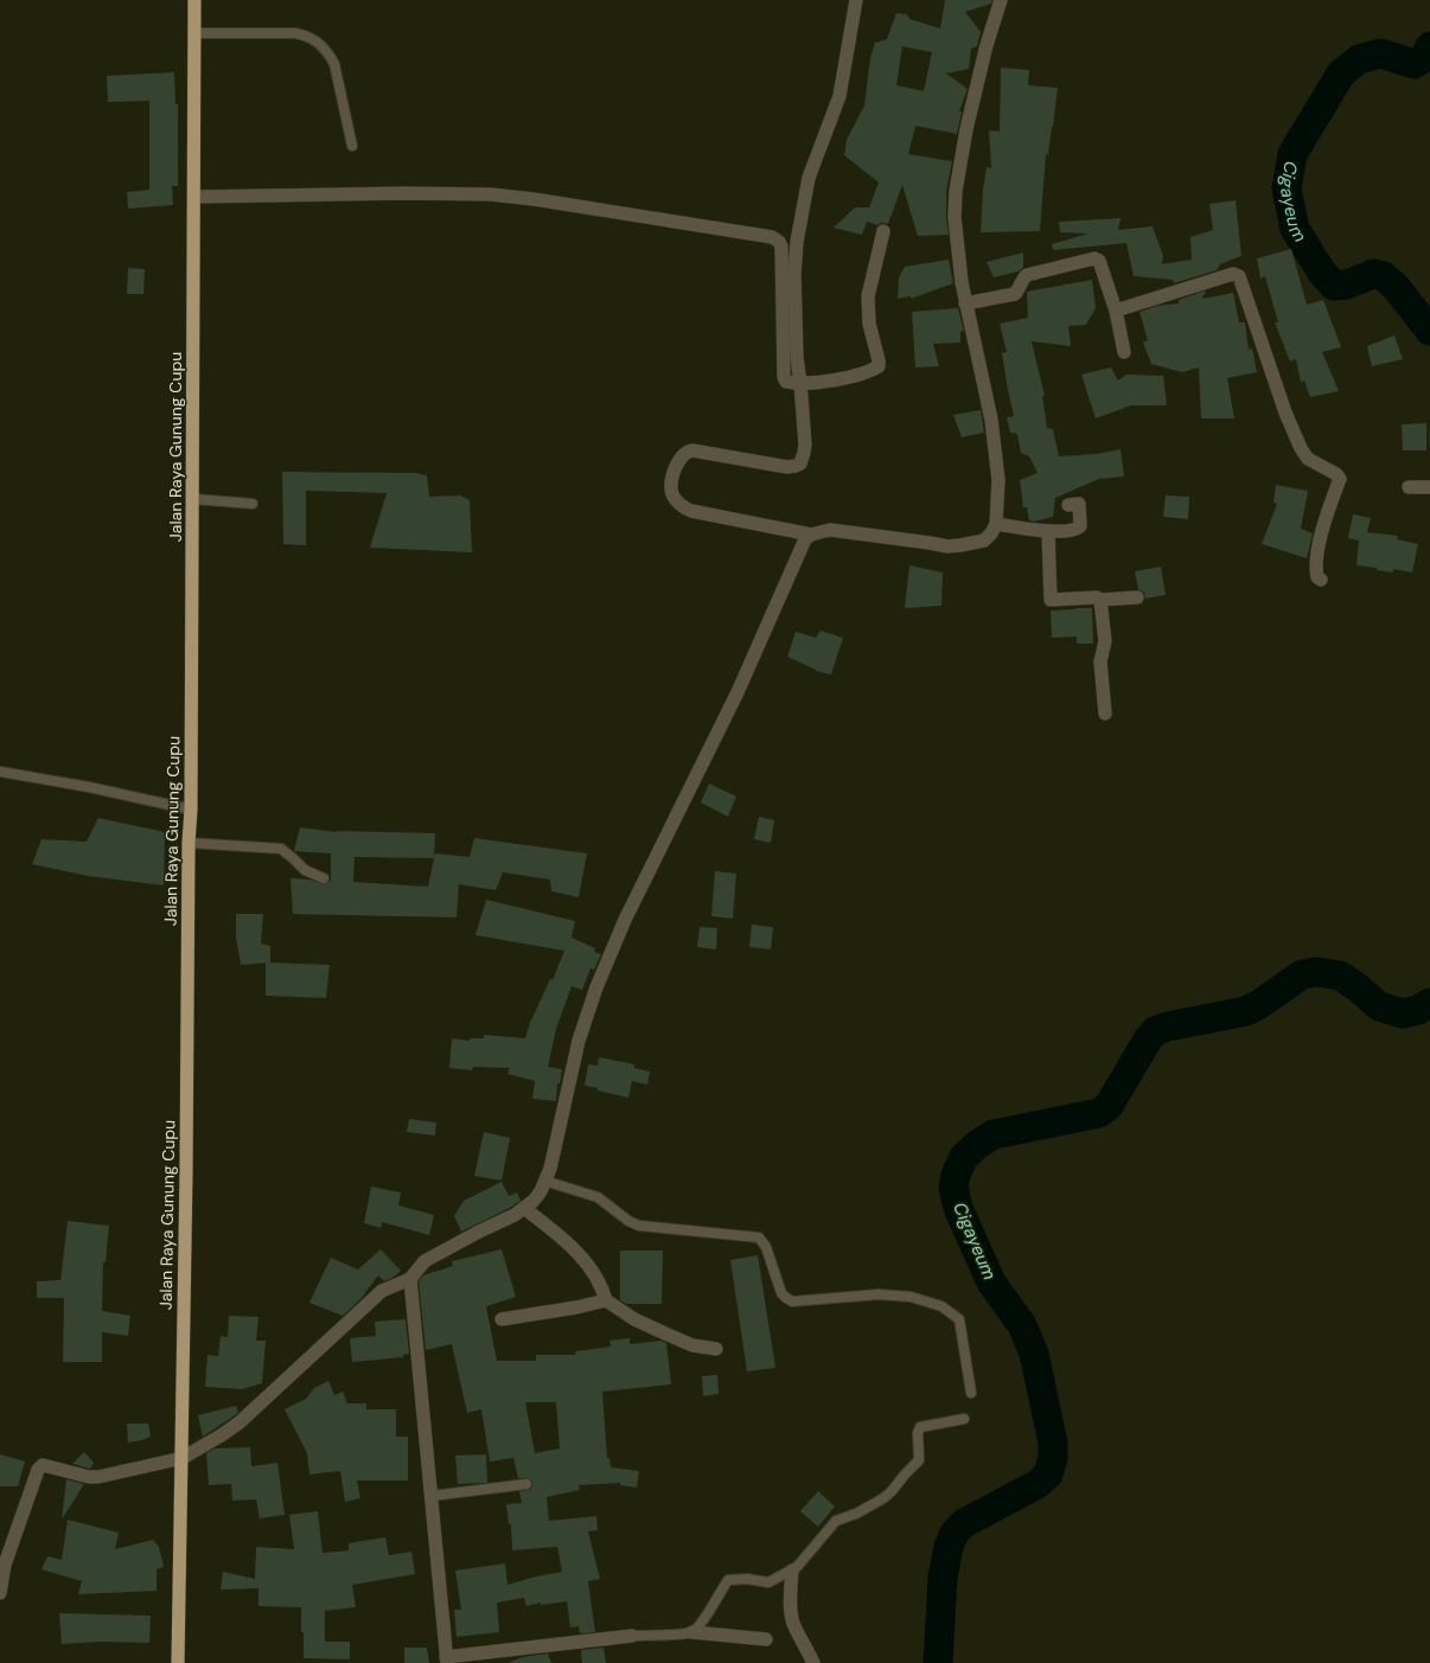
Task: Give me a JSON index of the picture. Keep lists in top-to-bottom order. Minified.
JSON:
{"streets":{"highway":["Jalan Raya Gunung Cupu"]},"water":["Cigayeum"]}
